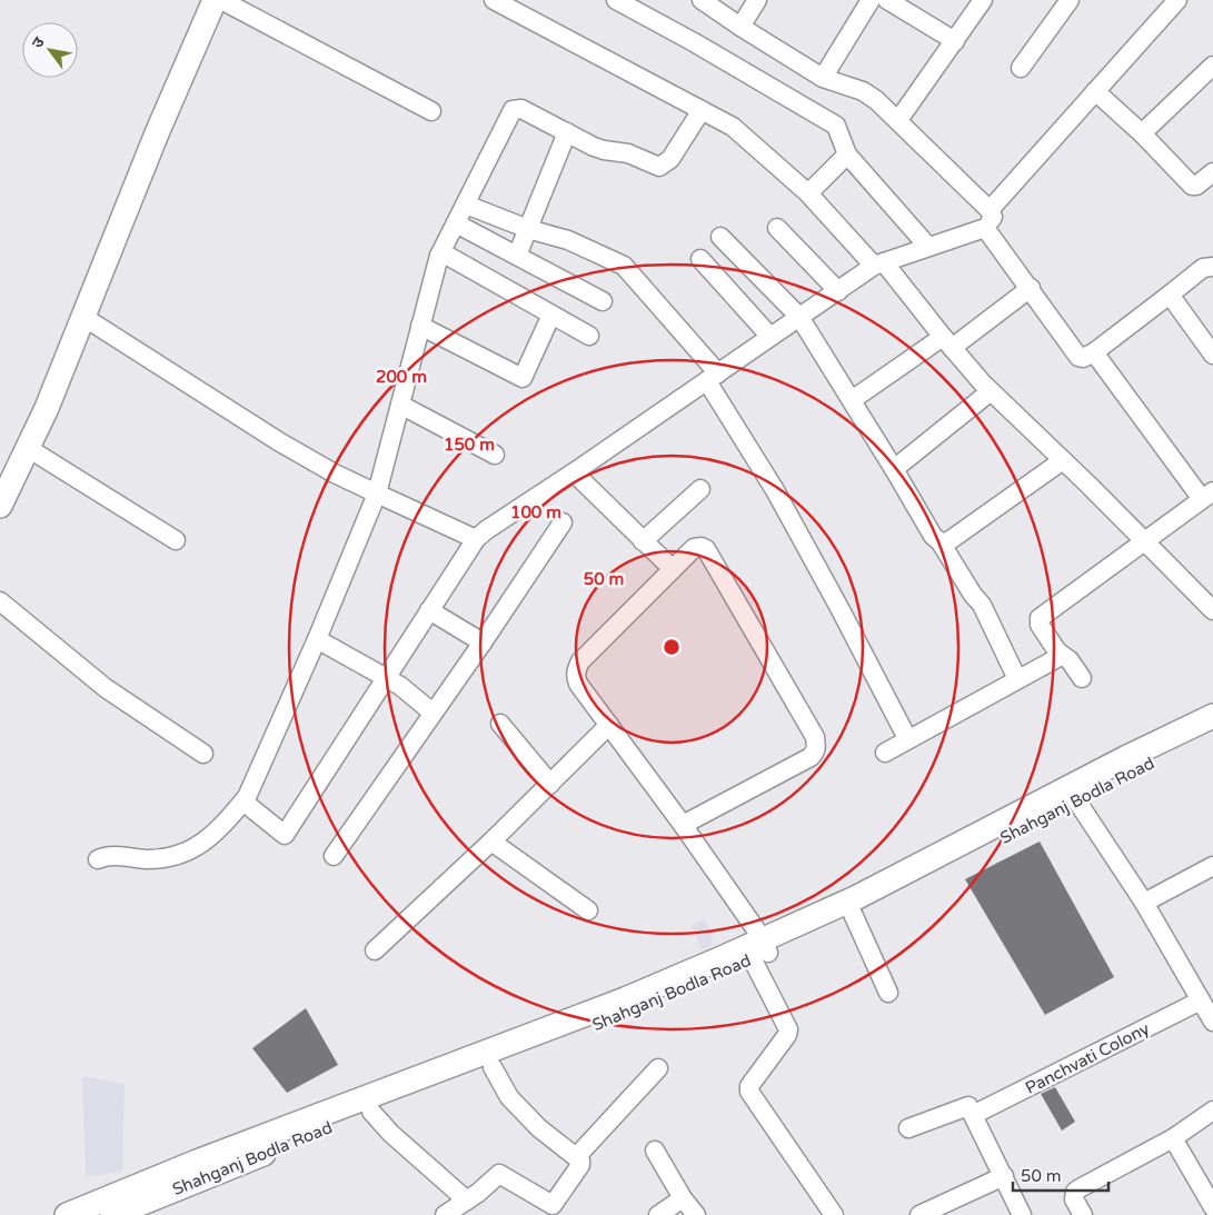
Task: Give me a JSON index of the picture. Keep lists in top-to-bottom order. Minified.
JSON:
{"streets":{"main road":["Shahganj Bodla Road"],"street":["Panchvati Colony"]},"scale_bar":"50 m","north":"top left","rings":["200 m","150 m","100 m","50 m"]}
